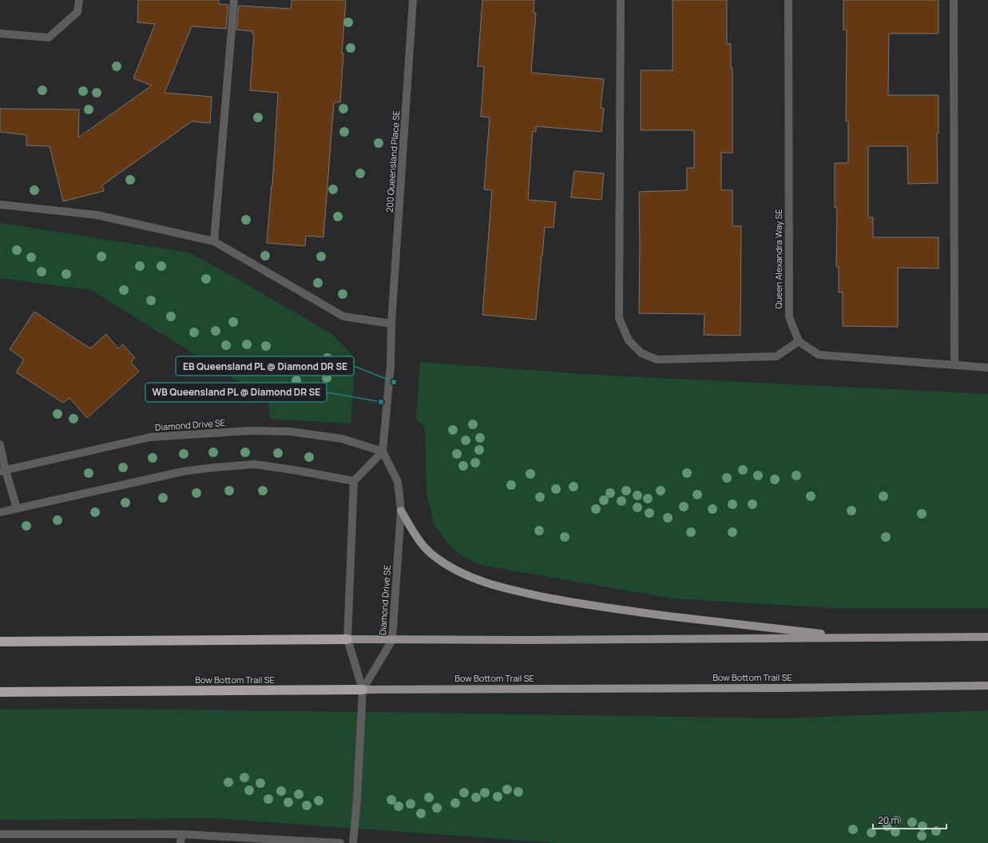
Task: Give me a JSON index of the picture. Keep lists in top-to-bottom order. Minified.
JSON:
{"streets":{"highway":["Bow Bottom Trail SE"],"street":["200 Queensland Place SE","Queen Alexandra Way SE","Diamond Drive SE"]},"crossings":[["200 Queensland Place SE","Diamond Drive SE"],["Diamond Drive SE","Bow Bottom Trail SE"]],"places":["EB Queensland PL @ Diamond DR SE","WB Queensland PL @ Diamond DR SE"],"scale_bar":"20 m"}
